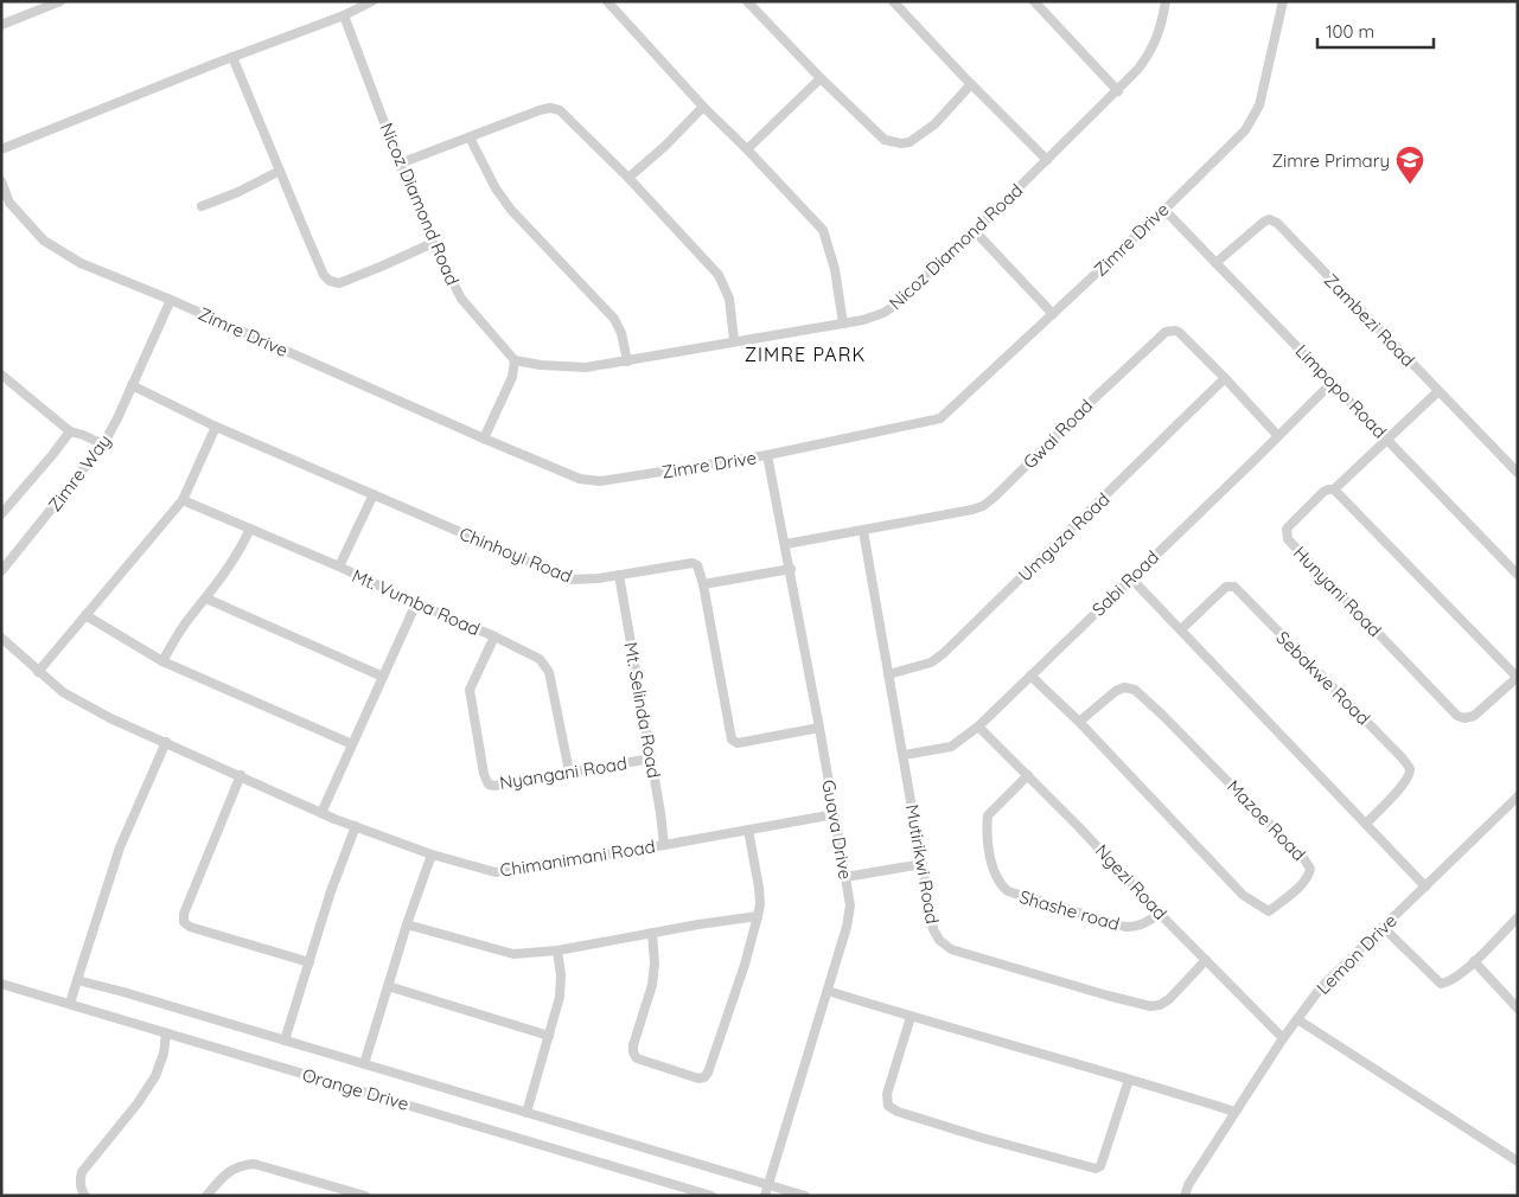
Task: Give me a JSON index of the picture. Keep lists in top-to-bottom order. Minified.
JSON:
{"streets":{"street":["Nicoz Diamond Road","Zimre Drive","Zambezi Road","Limpopo Road","Gwai Road","Zimre Way","Umguza Road","Chinhoyi Road","Sabi Road","Hunyani Road","Mt. Vumba Road","Sebakwe Road","Mt. Selinda Road","Nyangani Road","Mazoe Road","Guava Drive","Chimanimani Road","Mutirikwi Road","Ngezi Road","Shashe road","Lemon Drive","Orange Drive"]},"crossings":[["Zimre Drive","Limpopo Road"],["Zimre Drive","Zimre Way"],["Zimre Drive","Guava Drive"],["Zambezi Road","Limpopo Road"],["Limpopo Road","Sabi Road"],["Gwai Road","Umguza Road"],["Gwai Road","Sabi Road"],["Gwai Road","Guava Drive"],["Gwai Road","Mutirikwi Road"],["Zimre Way","Chinhoyi Road"],["Umguza Road","Mutirikwi Road"],["Chinhoyi Road","Mt. Selinda Road"],["Chinhoyi Road","Guava Drive"],["Sabi Road","Mazoe Road"],["Sabi Road","Mutirikwi Road"],["Sabi Road","Ngezi Road"],["Mt. Vumba Road","Nyangani Road"],["Mt. Selinda Road","Nyangani Road"],["Mt. Selinda Road","Chimanimani Road"],["Guava Drive","Chimanimani Road"],["Mutirikwi Road","Ngezi Road"],["Ngezi Road","Shashe road"],["Ngezi Road","Lemon Drive"]],"districts":["ZIMRE PARK"],"places":{"school or university":["Zimre Primary"]},"scale_bar":"100 m"}
